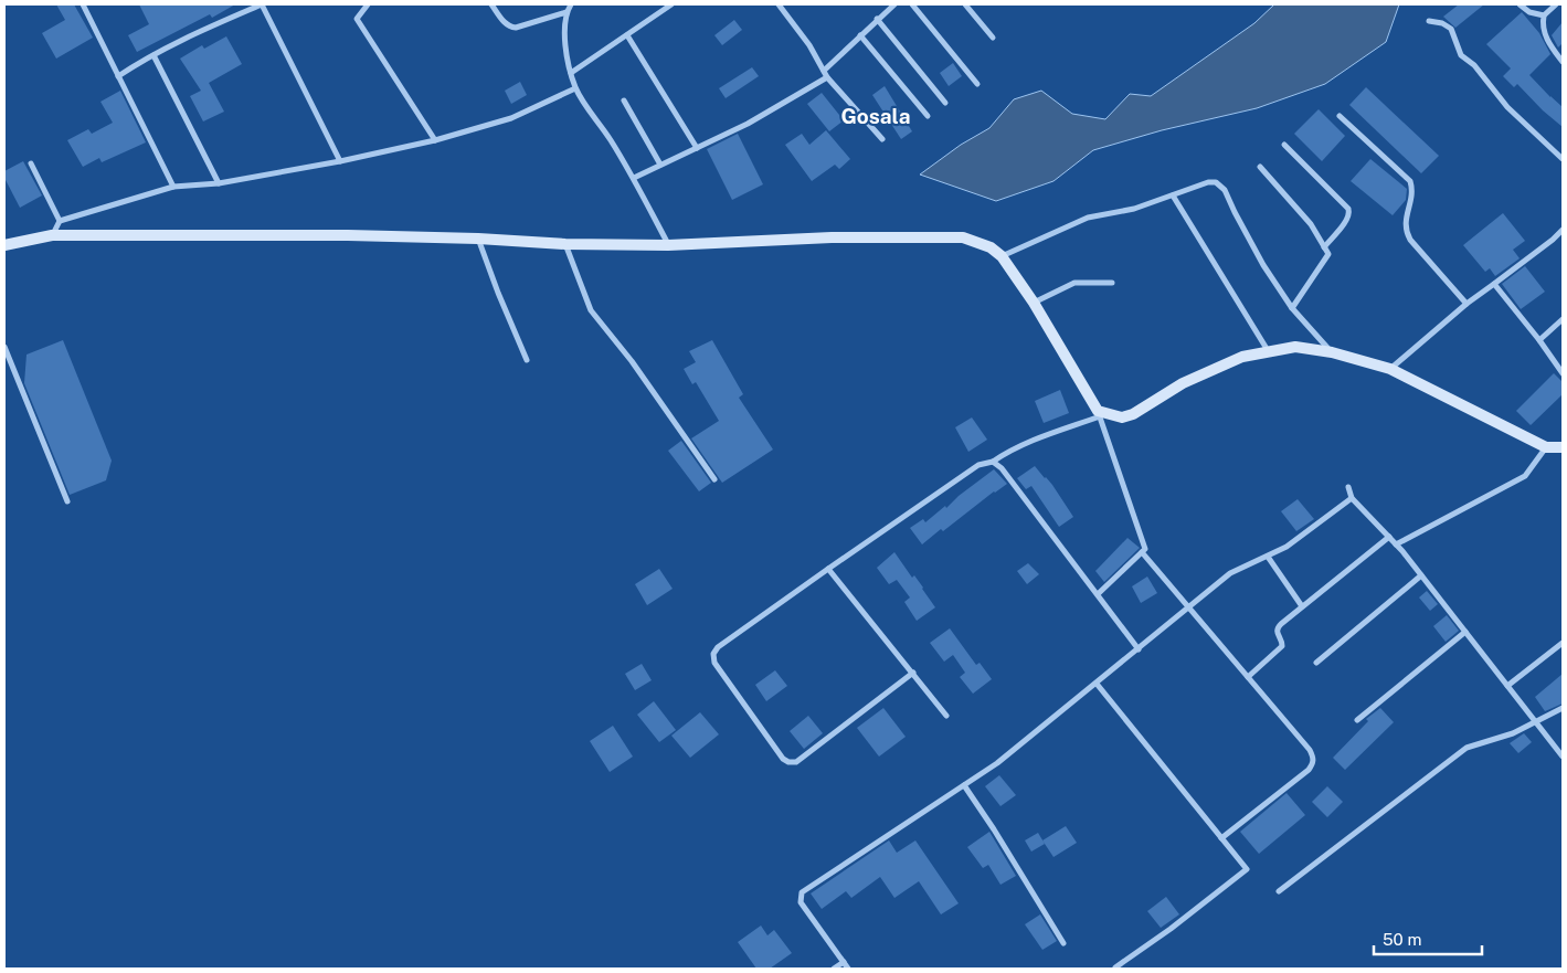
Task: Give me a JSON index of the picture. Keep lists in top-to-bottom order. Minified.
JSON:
{"districts":["Gosala"],"scale_bar":"50 m"}
